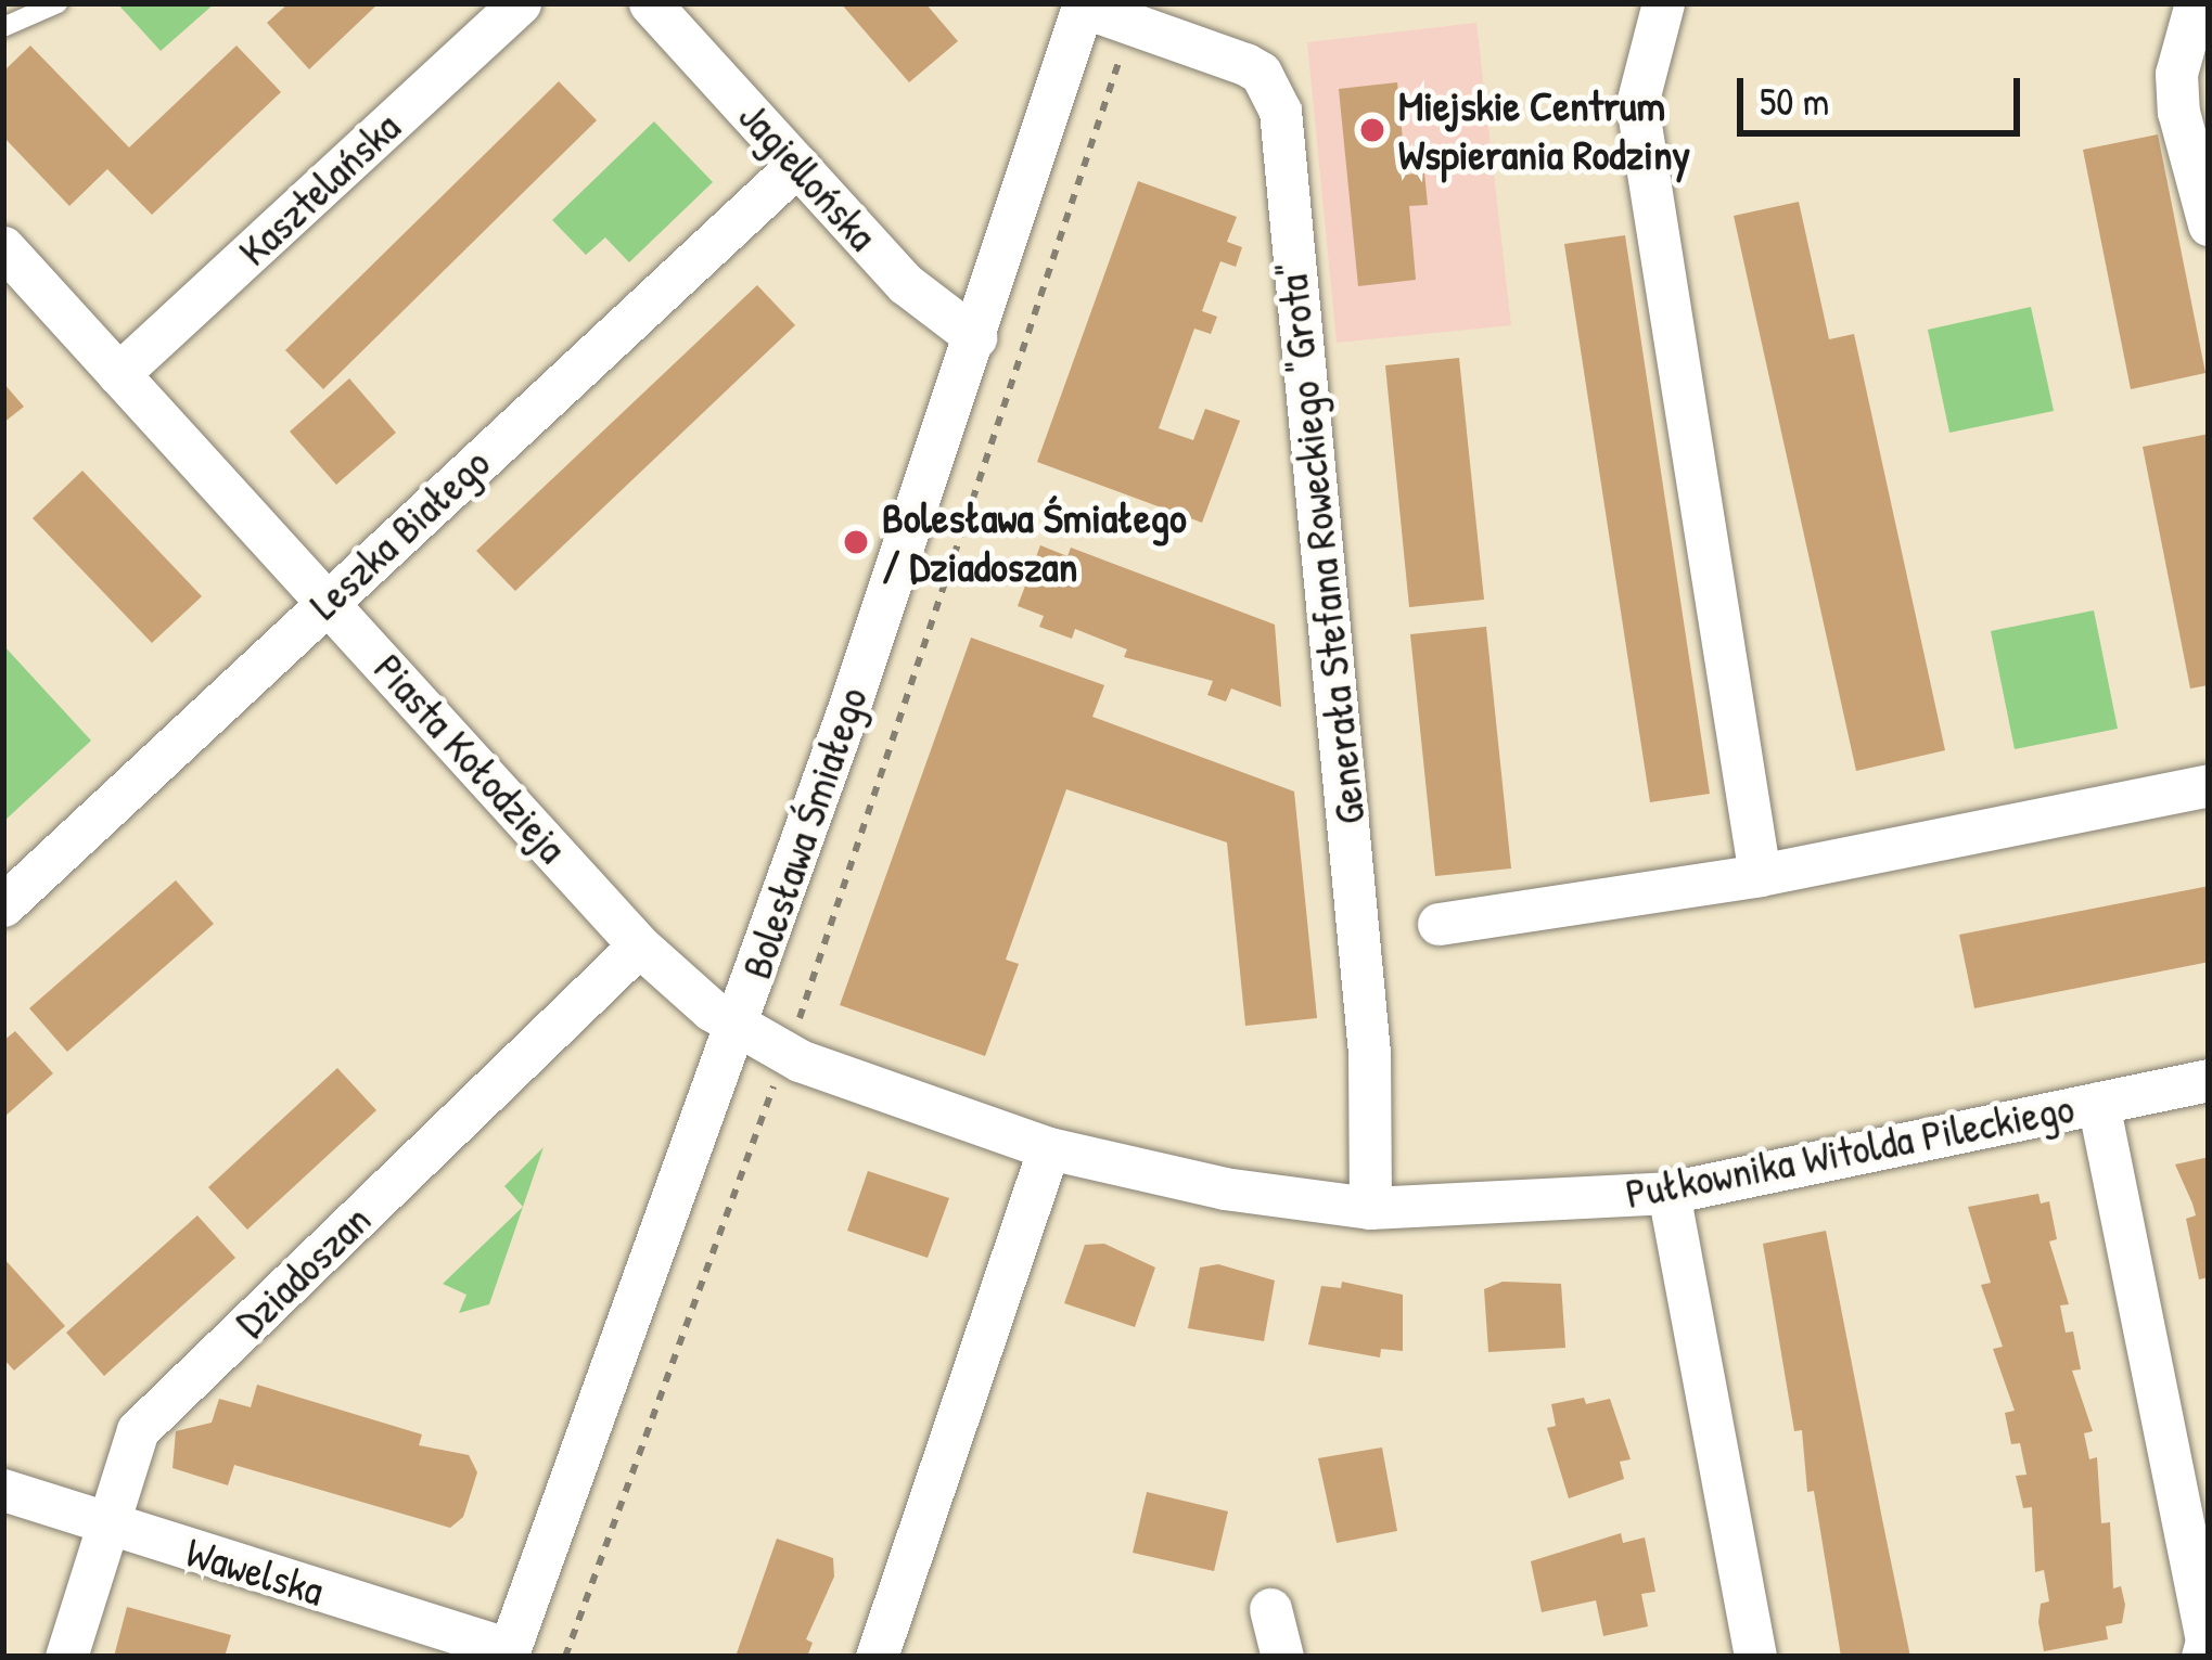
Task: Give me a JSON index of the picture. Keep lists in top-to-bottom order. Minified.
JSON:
{"streets":{"street":["Jagiellońska","Kasztelańska","Leszka Białego","Generała Stefana Roweckiego \"Grota\"","Piasta Kołodzieja","Bolesława Śmiałego","Pułkownika Witolda Pileckiego","Dziadoszan","Wawelska"]},"crossings":[["Jagiellońska","Leszka Białego"],["Jagiellońska","Bolesława Śmiałego"],["Kasztelańska","Piasta Kołodzieja"],["Leszka Białego","Piasta Kołodzieja"],["Generała Stefana Roweckiego \"Grota\"","Bolesława Śmiałego"],["Generała Stefana Roweckiego \"Grota\"","Pułkownika Witolda Pileckiego"],["Piasta Kołodzieja","Bolesława Śmiałego"],["Piasta Kołodzieja","Pułkownika Witolda Pileckiego"],["Piasta Kołodzieja","Dziadoszan"],["Bolesława Śmiałego","Pułkownika Witolda Pileckiego"],["Bolesława Śmiałego","Wawelska"],["Dziadoszan","Wawelska"]],"places":["Miejskie Centrum Wspierania Rodziny","Bolesława Śmiałego / Dziadoszan"],"scale_bar":"50 m"}
